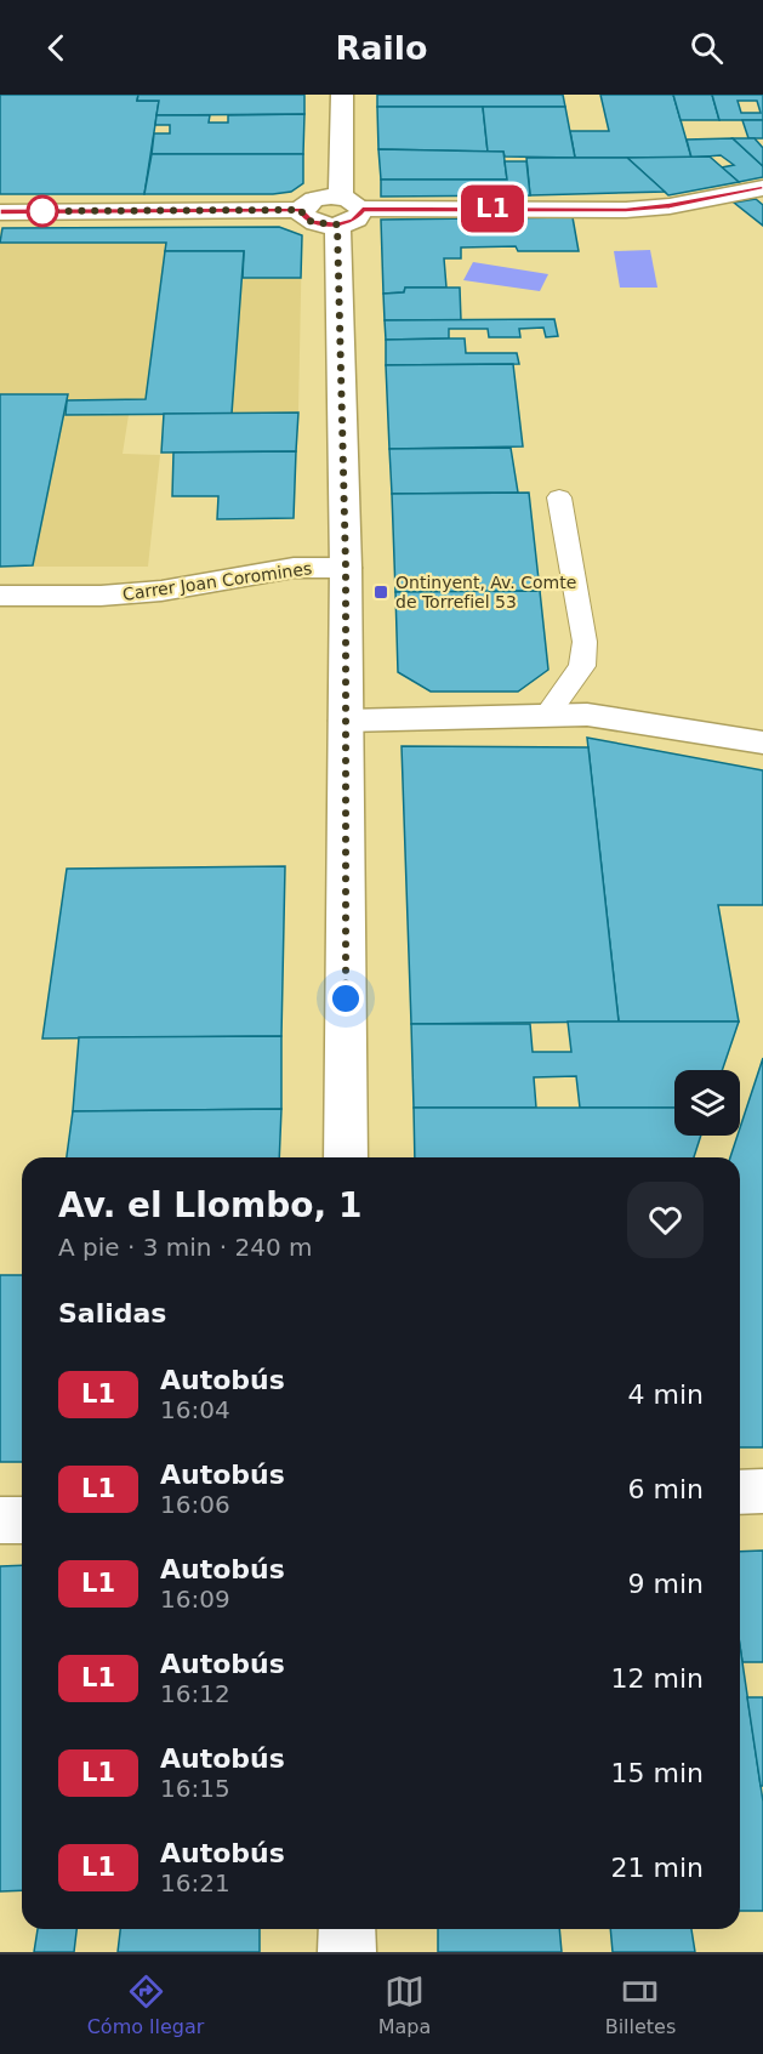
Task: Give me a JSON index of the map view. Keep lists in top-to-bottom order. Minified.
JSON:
{"streets":{"street":["Carrer Joan Coromines"]},"places":{"transit":["Ontinyent, Av. Comte de Torrefiel 53"]},"lines":["bus line L1"],"page":{"header":"Railo","on_map":"L1","heading":[["Av. el Llombo, 1","A pie · 3 min · 240 m"],"Salidas"],"list":[{"mark":"L1","name":"Autobús","note":"16:04","value":"4 min"},{"mark":"L1","name":"Autobús","note":"16:06","value":"6 min"},{"mark":"L1","name":"Autobús","note":"16:09","value":"9 min"},{"mark":"L1","name":"Autobús","note":"16:12","value":"12 min"},{"mark":"L1","name":"Autobús","note":"16:15","value":"15 min"},{"mark":"L1","name":"Autobús","note":"16:21","value":"21 min"}],"tabs":["Cómo llegar","Mapa","Billetes"]}}
